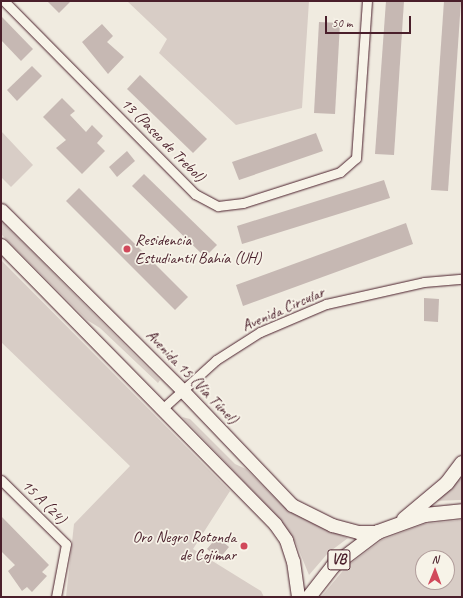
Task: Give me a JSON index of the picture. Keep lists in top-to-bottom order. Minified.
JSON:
{"streets":{"main road":["Avenida 15 (Vía Túnel)","VB"],"street":["13 (Paseo de Trebol)","Avenida Circular","15 A (24)"]},"crossings":[["Avenida Circular","Avenida 15 (Vía Túnel)"],["Avenida 15 (Vía Túnel)","VB"]],"places":["Residencia Estudiantil Bahía (UH)","Oro Negro Rotonda de Cojímar"],"scale_bar":"50 m","north":"top"}
